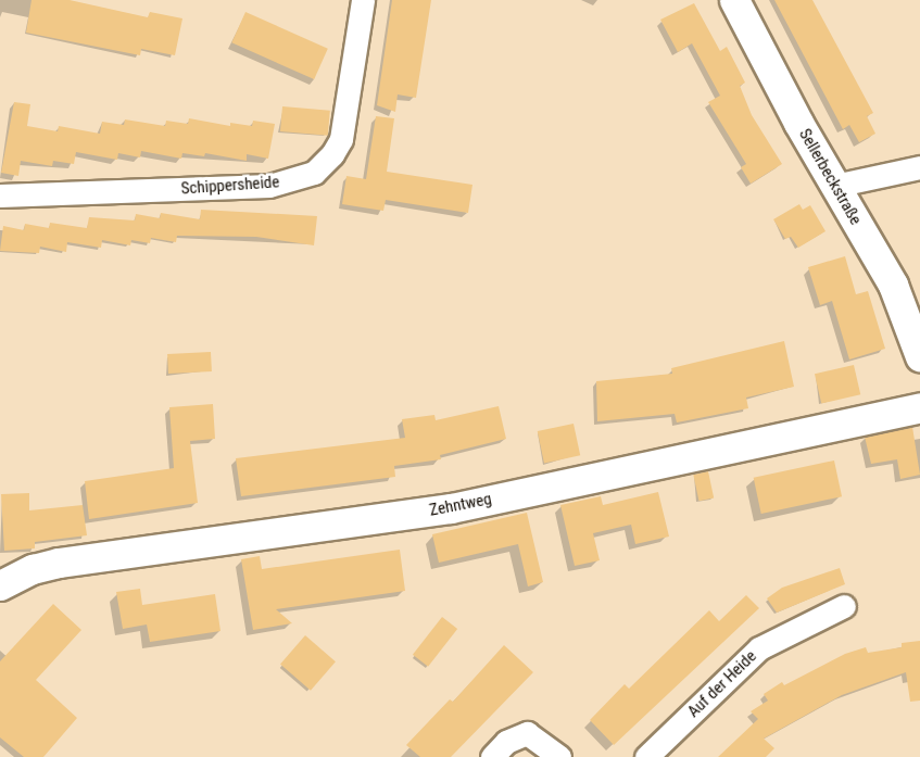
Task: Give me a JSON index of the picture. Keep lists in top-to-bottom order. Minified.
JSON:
{"streets":{"street":["Sellerbeckstraße","Schippersheide","Zehntweg","Auf der Heide"]}}
